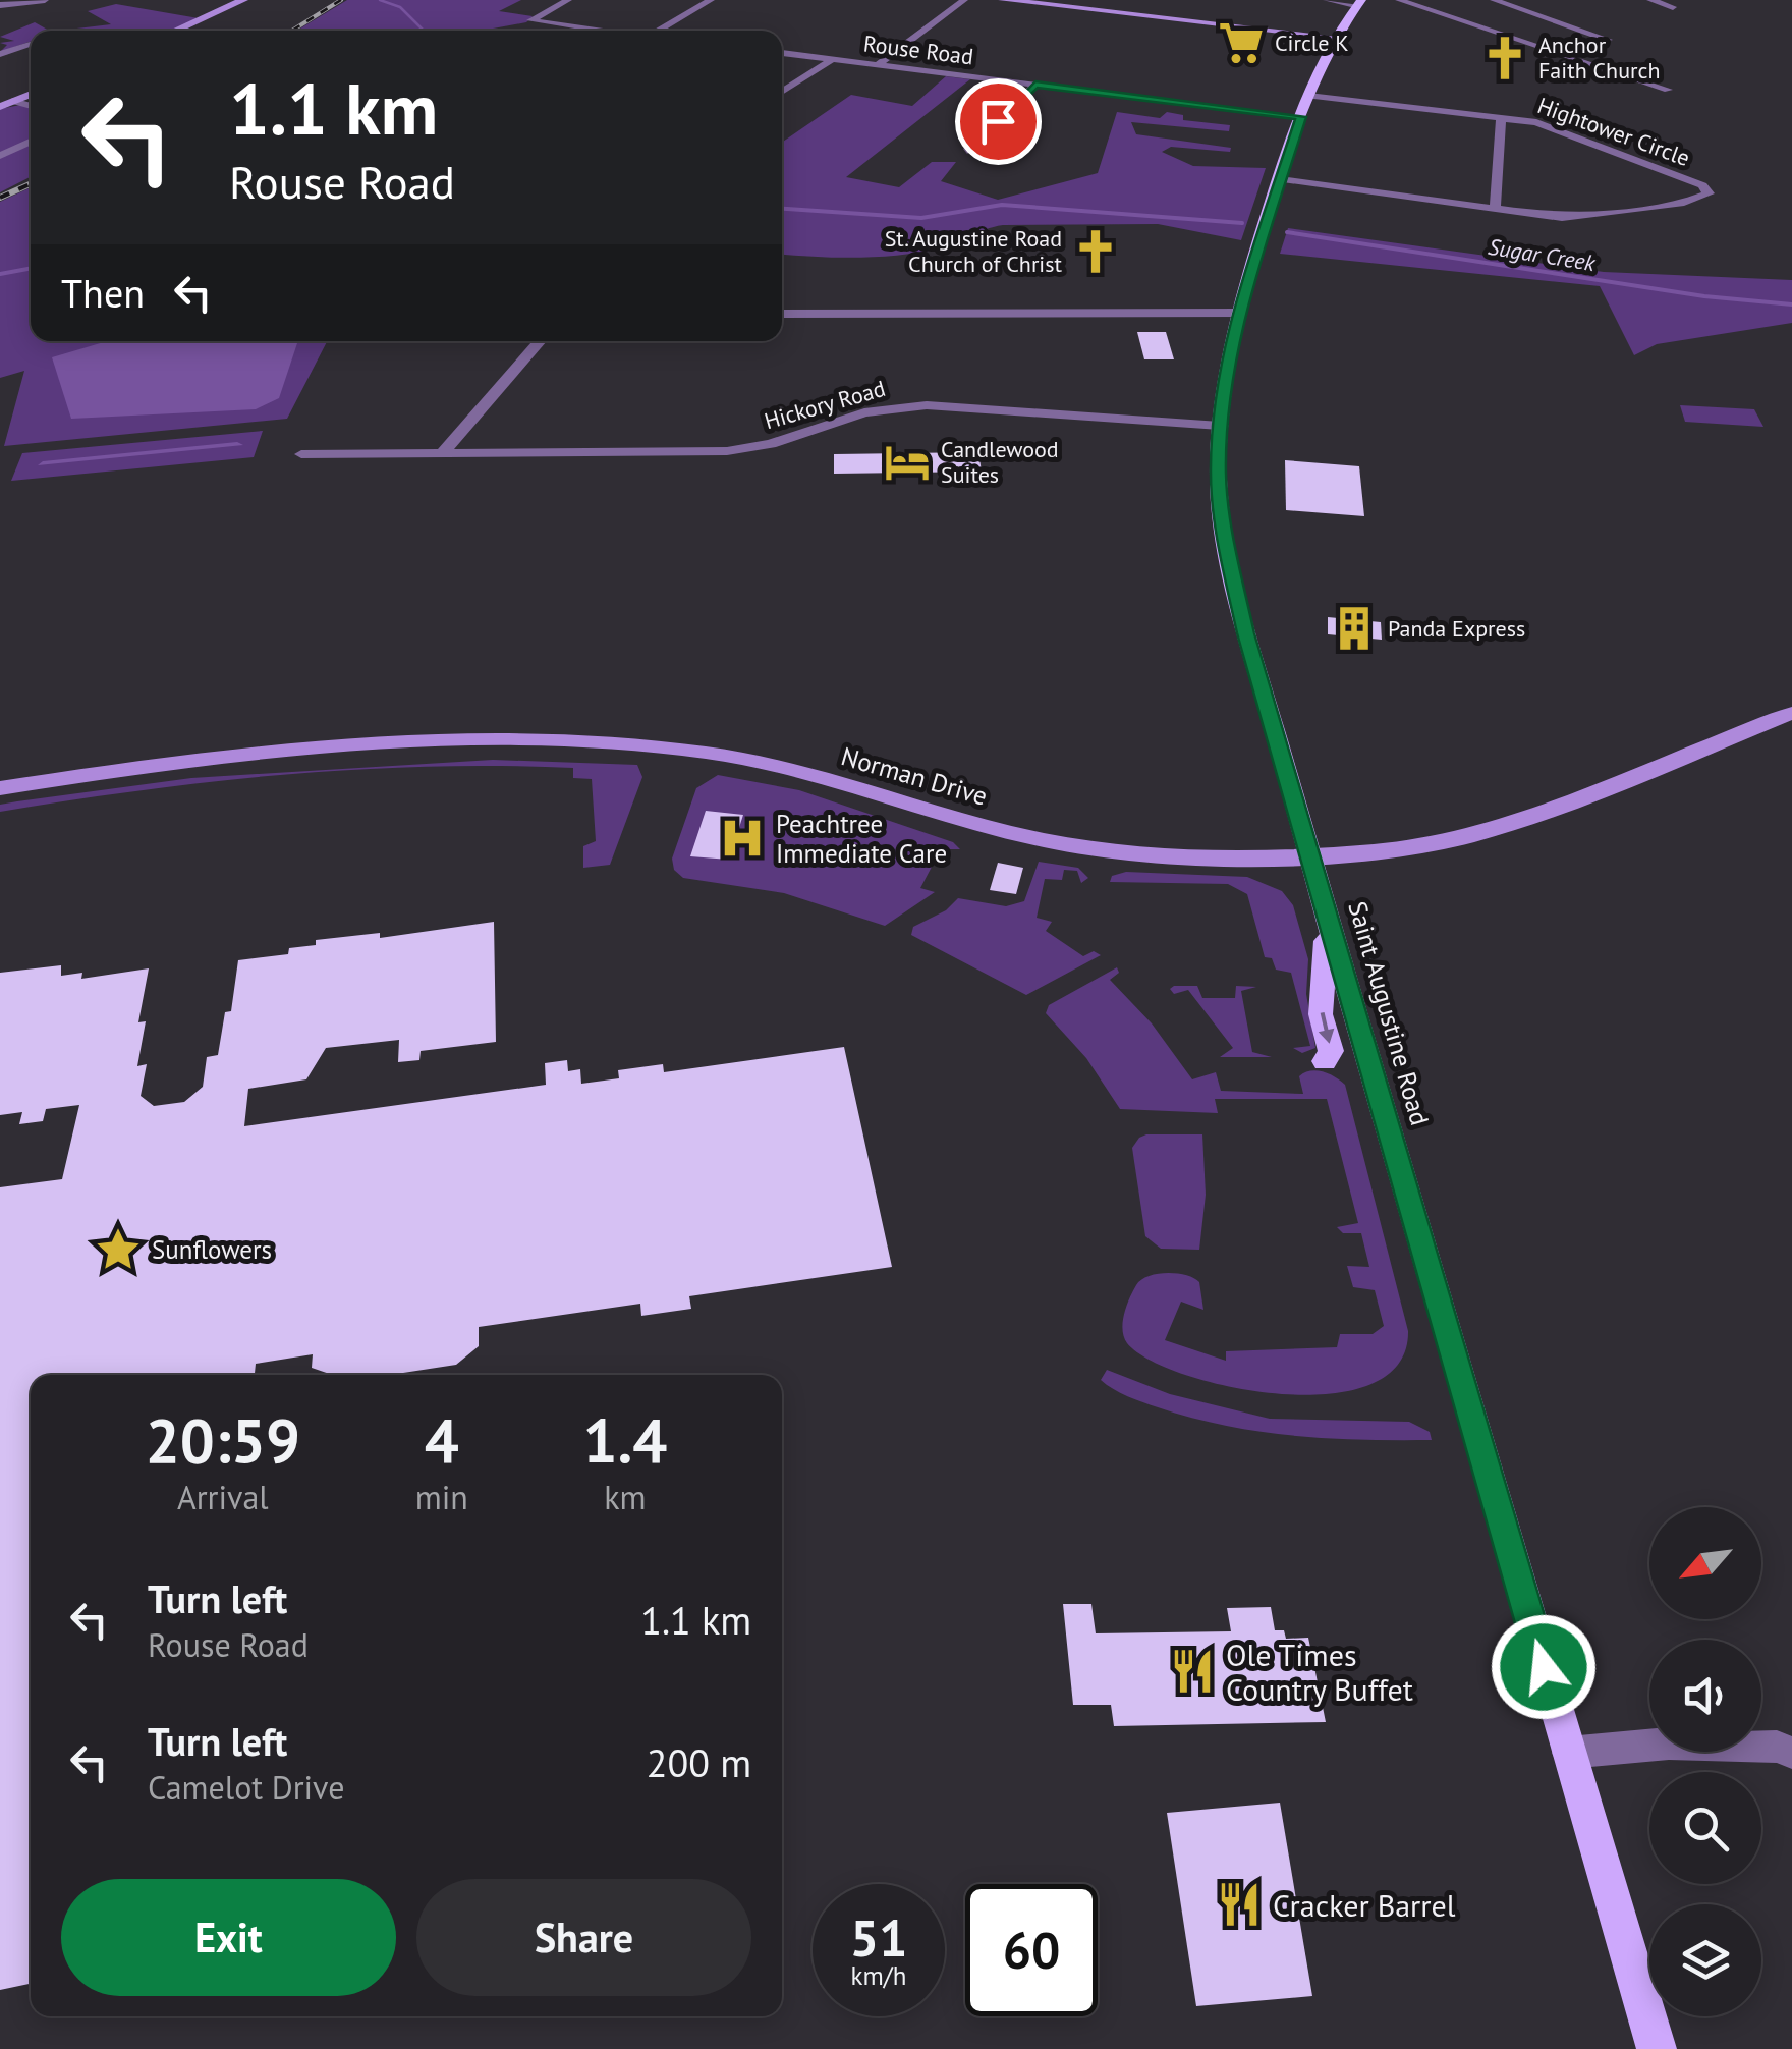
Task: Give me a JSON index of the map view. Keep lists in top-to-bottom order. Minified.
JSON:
{"streets":{"main road":["Saint Augustine Road"],"street":["Rouse Road","Hightower Circle","Hickory Road","Norman Drive"]},"crossings":[["Rouse Road","Saint Augustine Road"],["Hightower Circle","Saint Augustine Road"],["Hickory Road","Saint Augustine Road"],["Norman Drive","Saint Augustine Road"]],"water":["Sugar Creek"],"places":{"supermarket":["Circle K"],"church":["Anchor Faith Church","St. Augustine Road Church of Christ"],"hotel":["Candlewood Suites"],"building":["Panda Express"],"hospital":["Peachtree Immediate Care"],"place":["Sunflowers"],"restaurant":["Ole Times Country Buffet","Cracker Barrel"]},"north":"bottom left","page":{"turn":["1.1 km","Rouse Road"],"then":"Then","eta":["20:59","Arrival","4","min","1.4","km"],"list":[{"name":"Turn left","note":"Rouse Road","value":"1.1 km"},{"name":"Turn left","note":"Camelot Drive","value":"200 m"}],"buttons":["Exit","Share"],"speed":"51 km/h","limit":"60"}}
